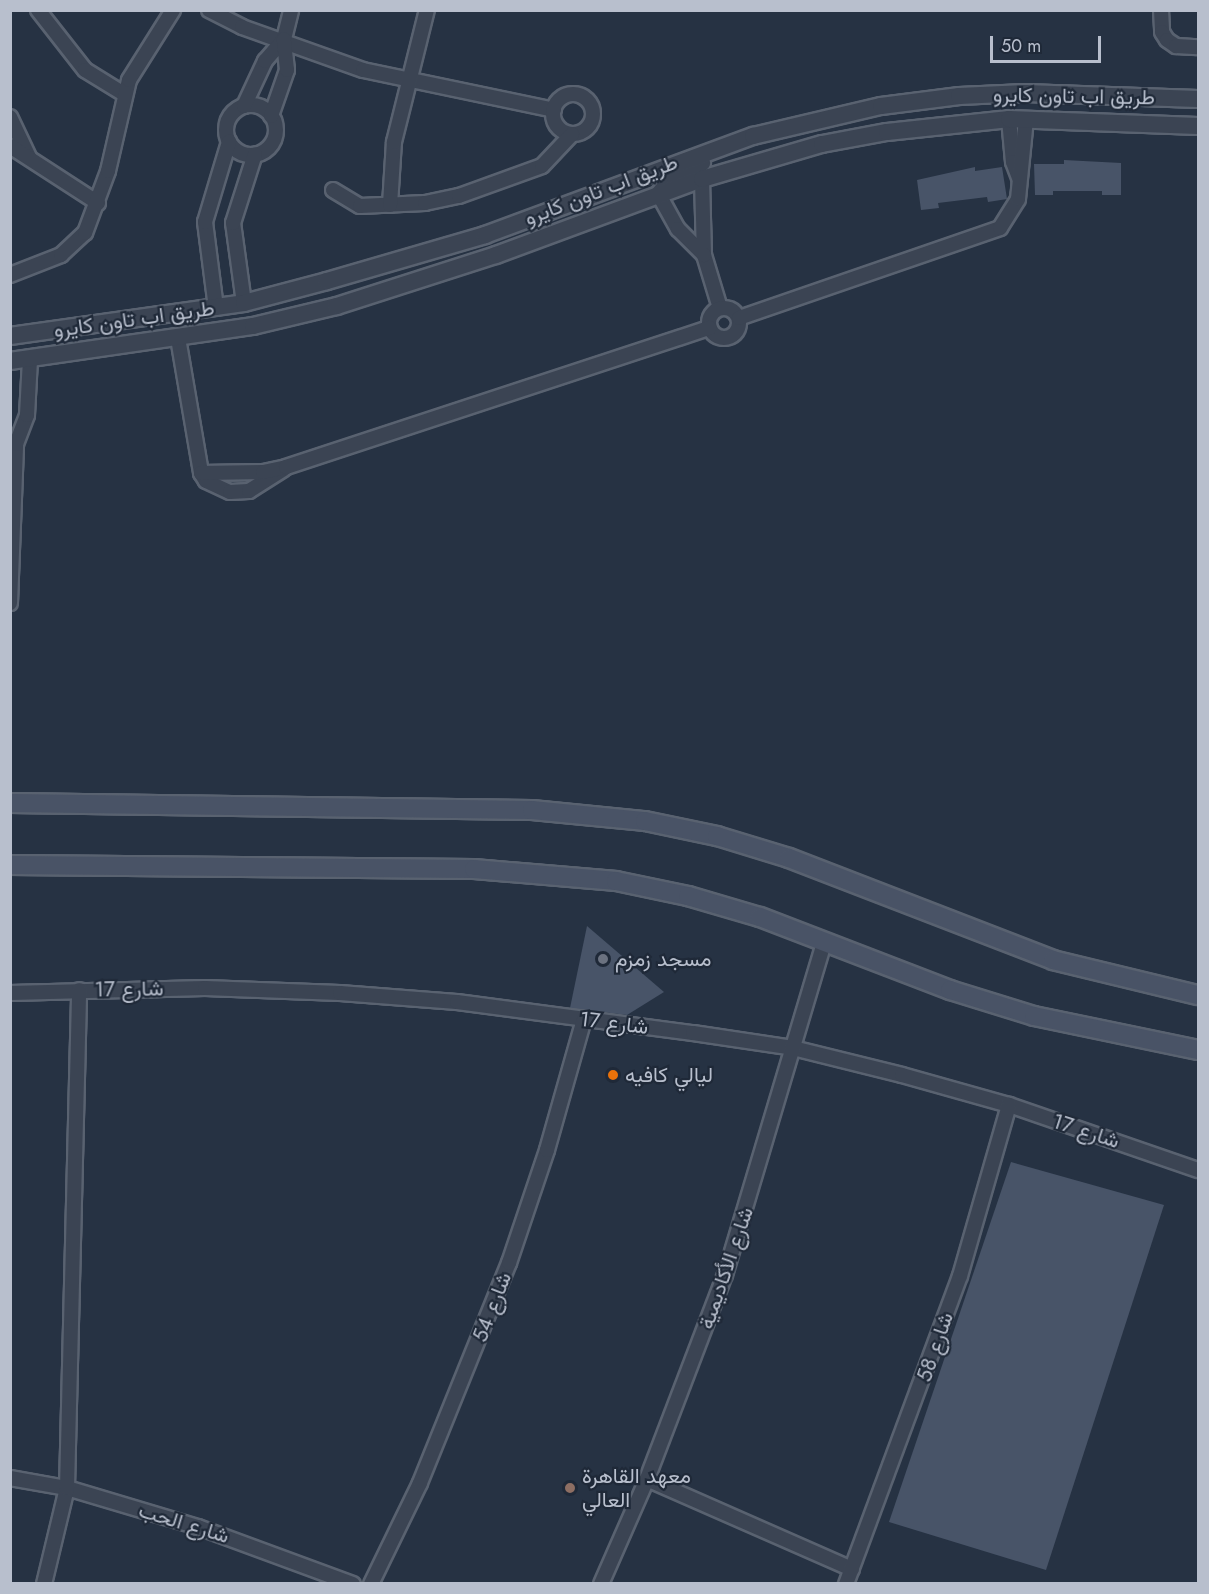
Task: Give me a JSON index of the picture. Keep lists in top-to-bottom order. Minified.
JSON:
{"streets":{"street":["طريق اب تاون كايرو","شارع 17","شارع الأكاديمية","شارع 54","شارع 58","شارع الحب"]},"crossings":[["شارع 17","شارع الأكاديمية"],["شارع 17","شارع 54"],["شارع 17","شارع 58"]],"places":["مسجد زمزم","ليالي كافيه","معهد القاهرة العالي"],"scale_bar":"50 m"}
